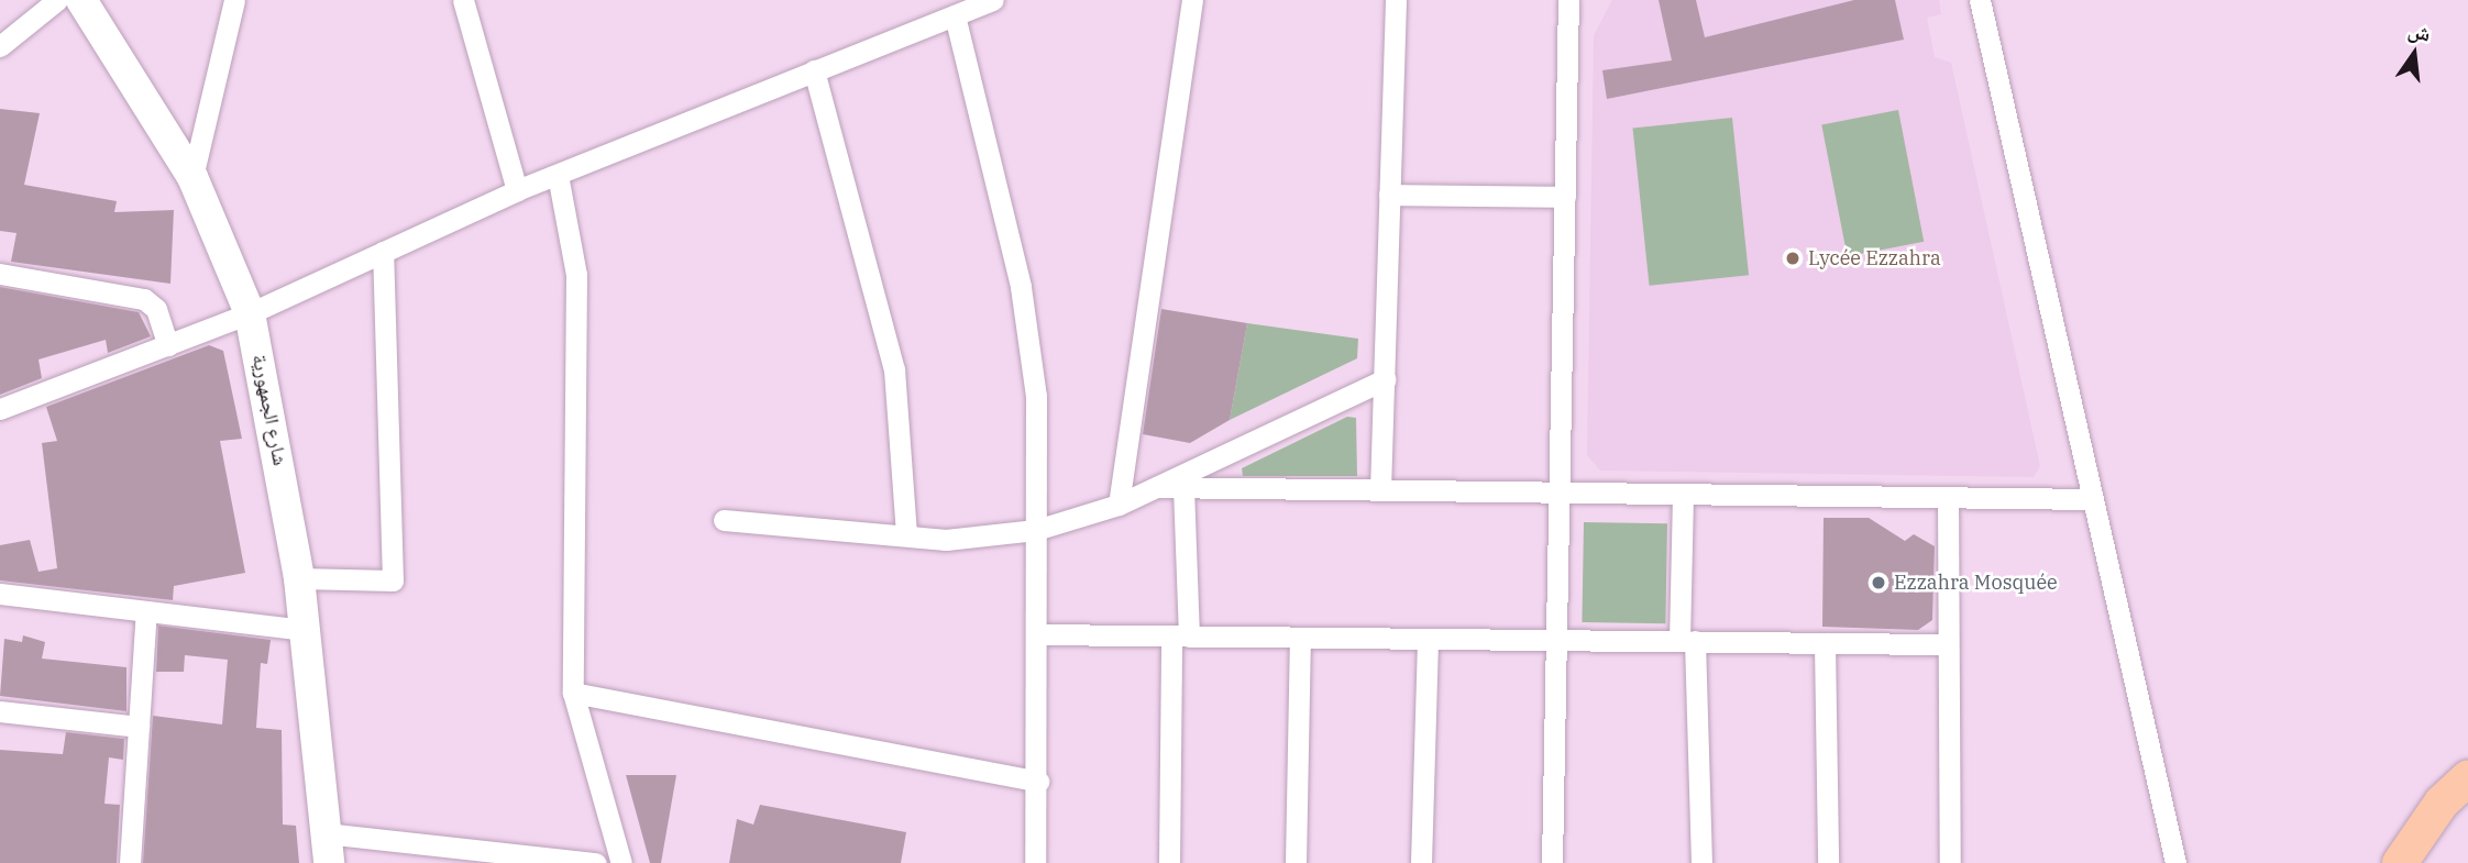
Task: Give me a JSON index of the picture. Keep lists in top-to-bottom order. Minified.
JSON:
{"streets":{"main road":["شارع الجمهورية"]},"places":["Lycée Ezzahra","Ezzahra Mosquée"],"north":"top"}
